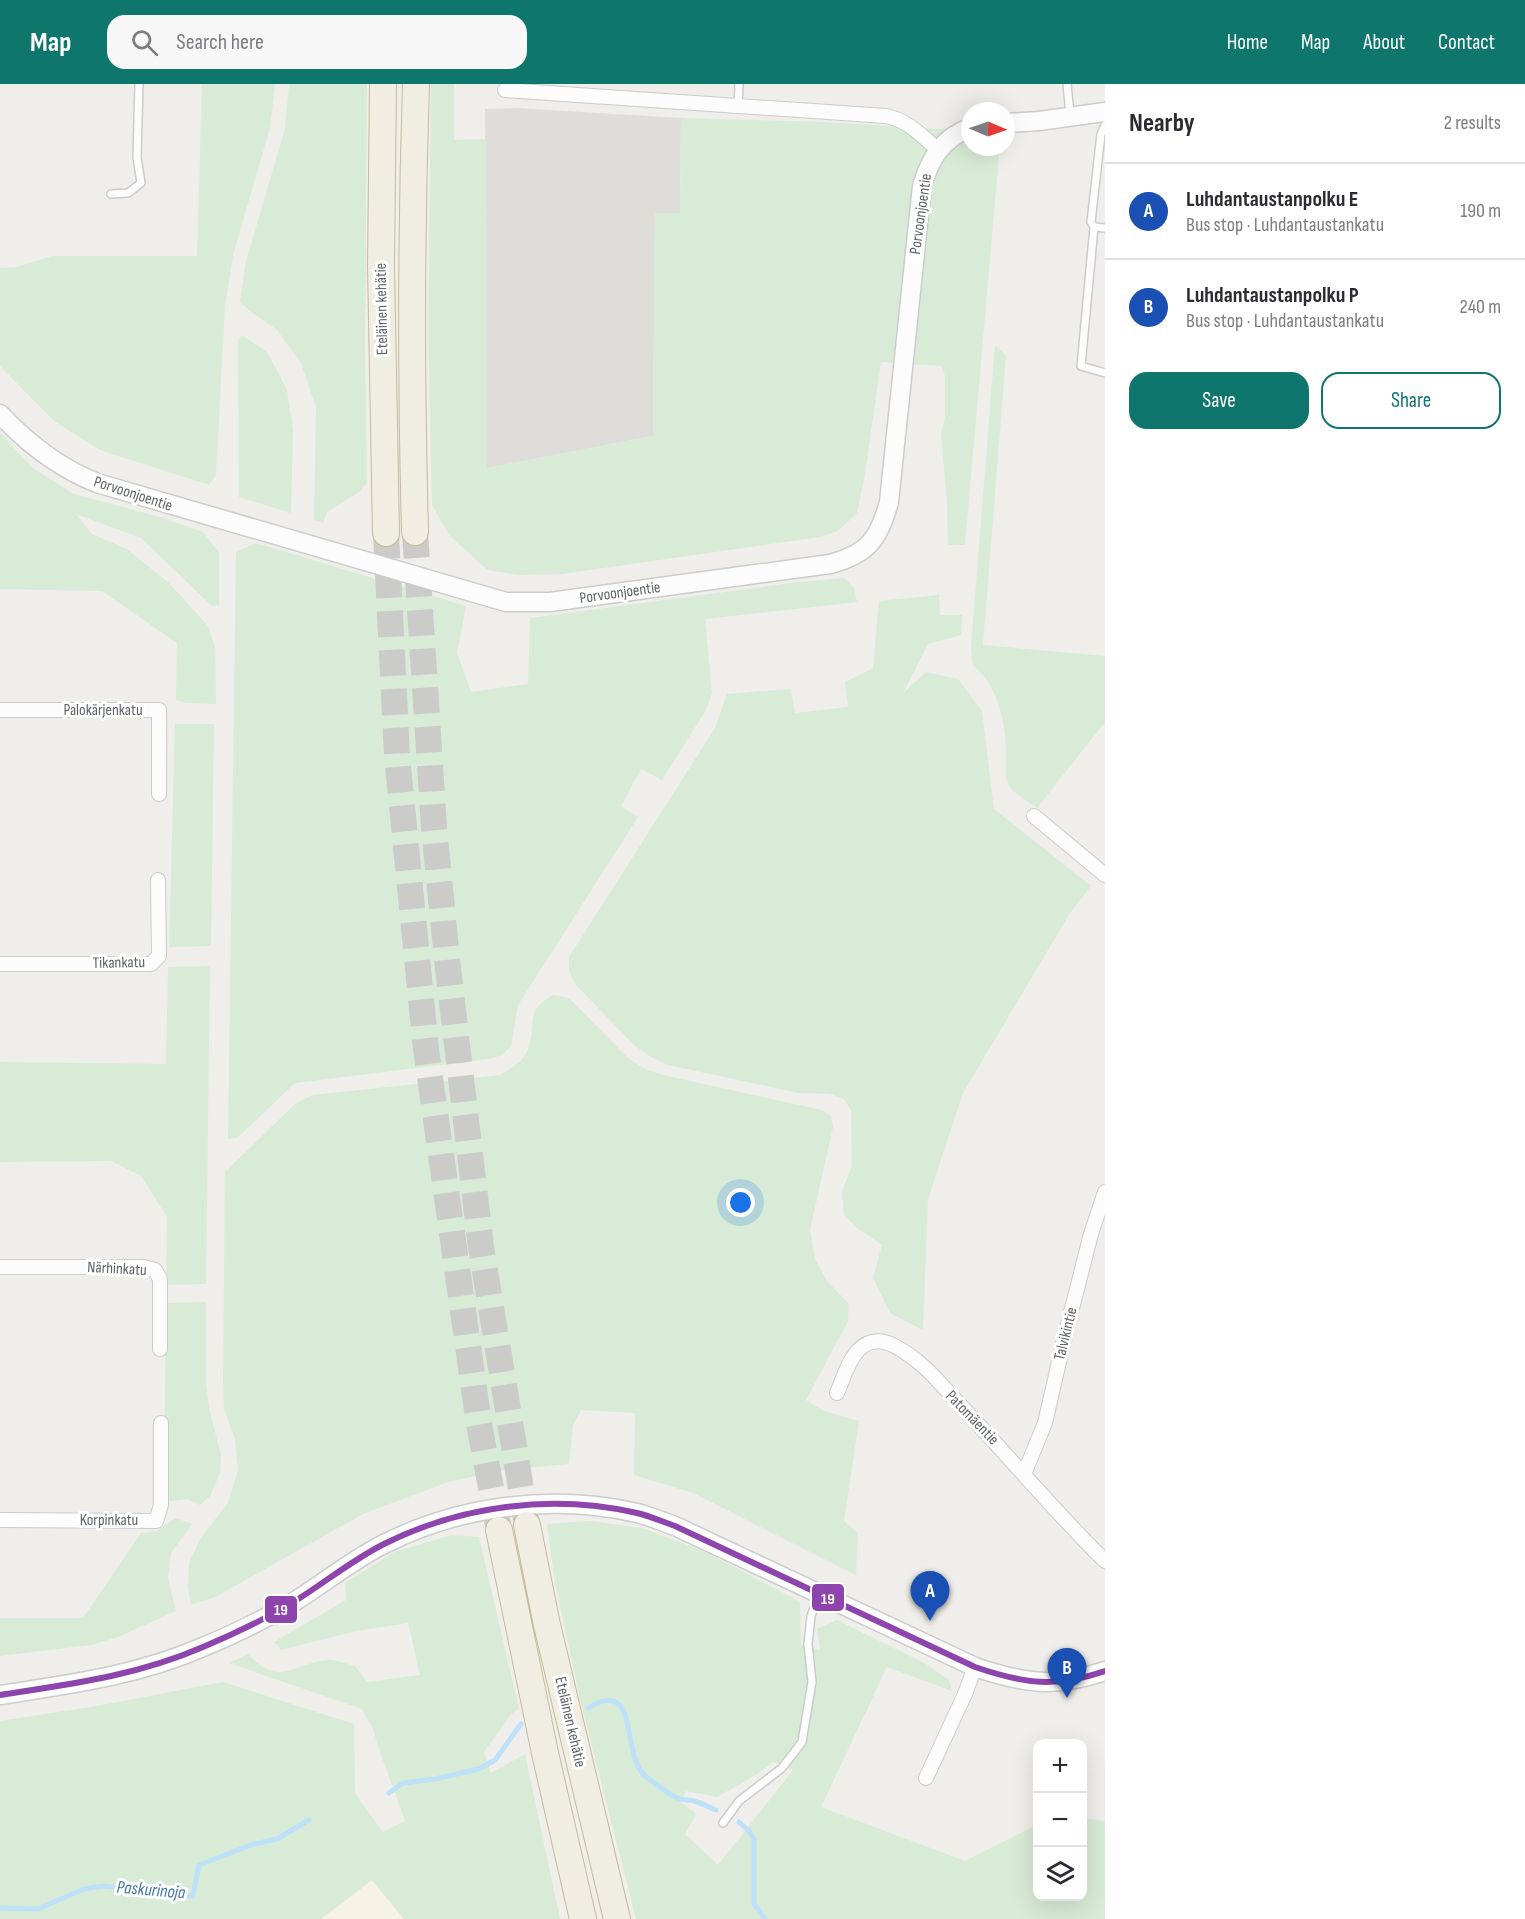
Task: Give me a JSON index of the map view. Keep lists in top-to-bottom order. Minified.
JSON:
{"streets":{"highway":["Eteläinen kehätie"],"street":["Porvoonjoentie","Palokärjenkatu","Tikankatu","Närhinkatu","Talvikintie","Patomäentie","Korpinkatu"]},"crossings":[["Talvikintie","Patomäentie"]],"water":["Paskurinoja"],"lines":["transit line 19"],"north":"right","page":{"header":"Map","search":"Search here","nav":["Home","Map","About","Contact"],"heading":["Nearby","2 results"],"list":[{"mark":"A","name":"Luhdantaustanpolku E","note":"Bus stop · Luhdantaustankatu","value":"190 m"},{"mark":"B","name":"Luhdantaustanpolku P","note":"Bus stop · Luhdantaustankatu","value":"240 m"}],"buttons":["Save","Share"],"pins":["A","B"],"map_buttons":["+","−"]}}
